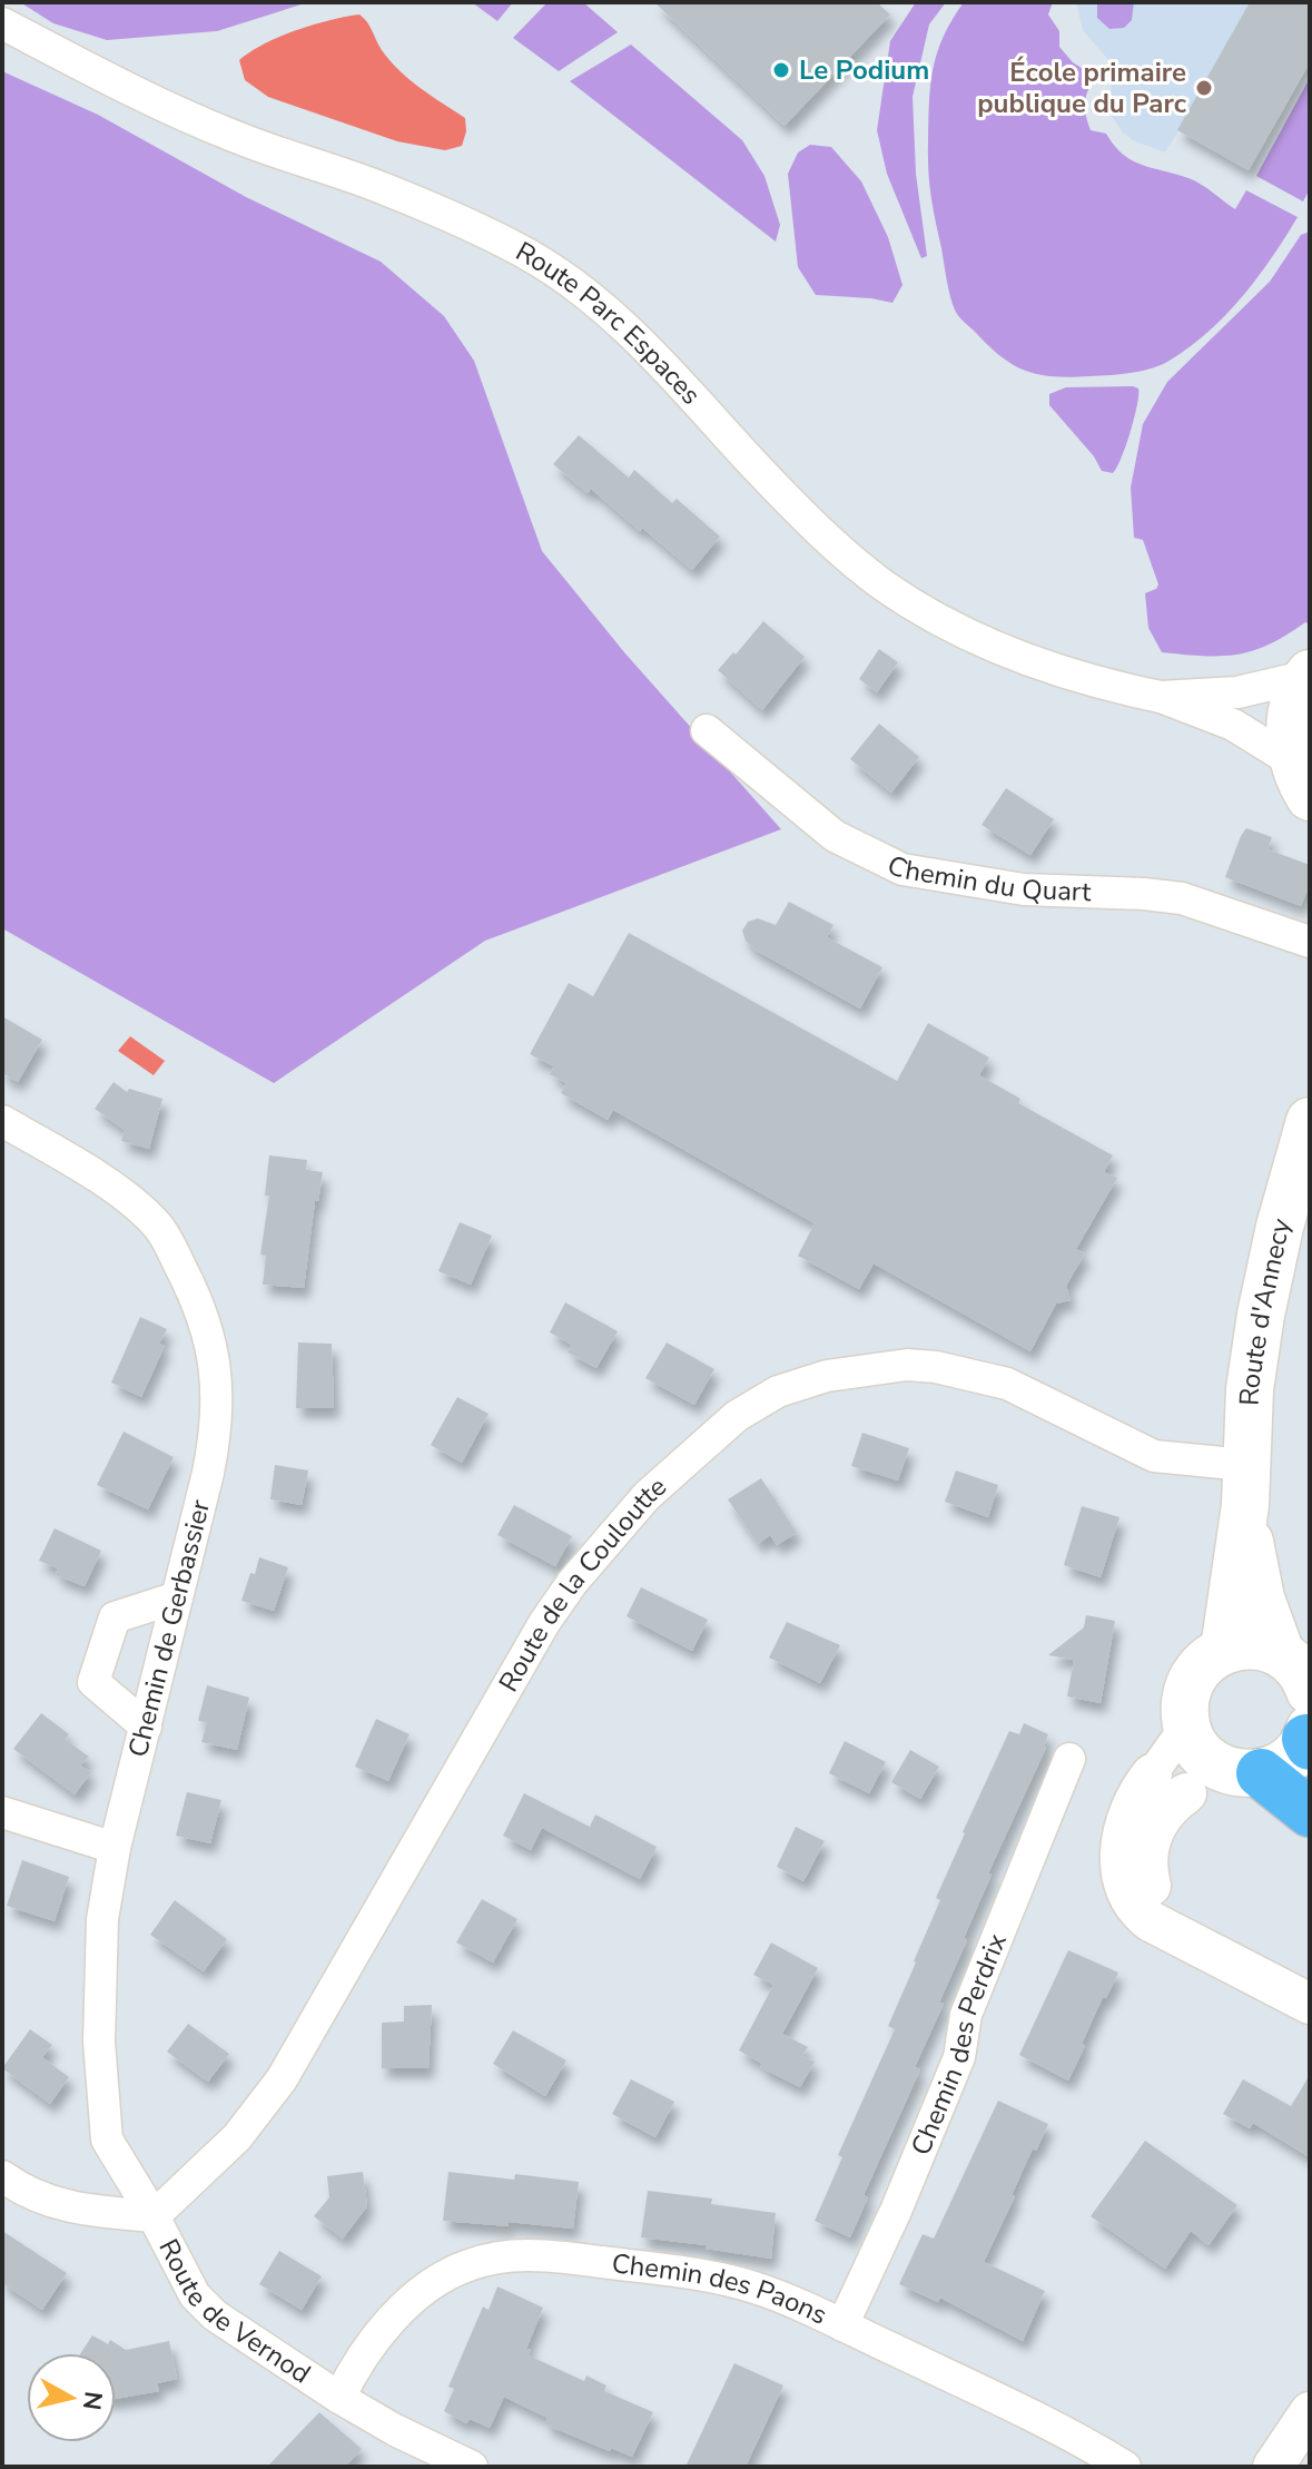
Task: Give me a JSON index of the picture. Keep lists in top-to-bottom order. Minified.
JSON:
{"streets":{"main road":["Route d'Annecy"],"street":["Route Parc Espaces","Chemin du Quart","Route de la Couloutte","Chemin de Gerbassier","Chemin des Perdrix","Chemin des Paons","Route de Vernod"]},"crossings":[["Route d'Annecy","Route de la Couloutte"],["Route de la Couloutte","Chemin de Gerbassier"],["Route de la Couloutte","Route de Vernod"],["Chemin de Gerbassier","Route de Vernod"],["Chemin des Perdrix","Chemin des Paons"],["Chemin des Paons","Route de Vernod"]],"places":["Le Podium","École primaire publique du Parc"],"north":"right"}
